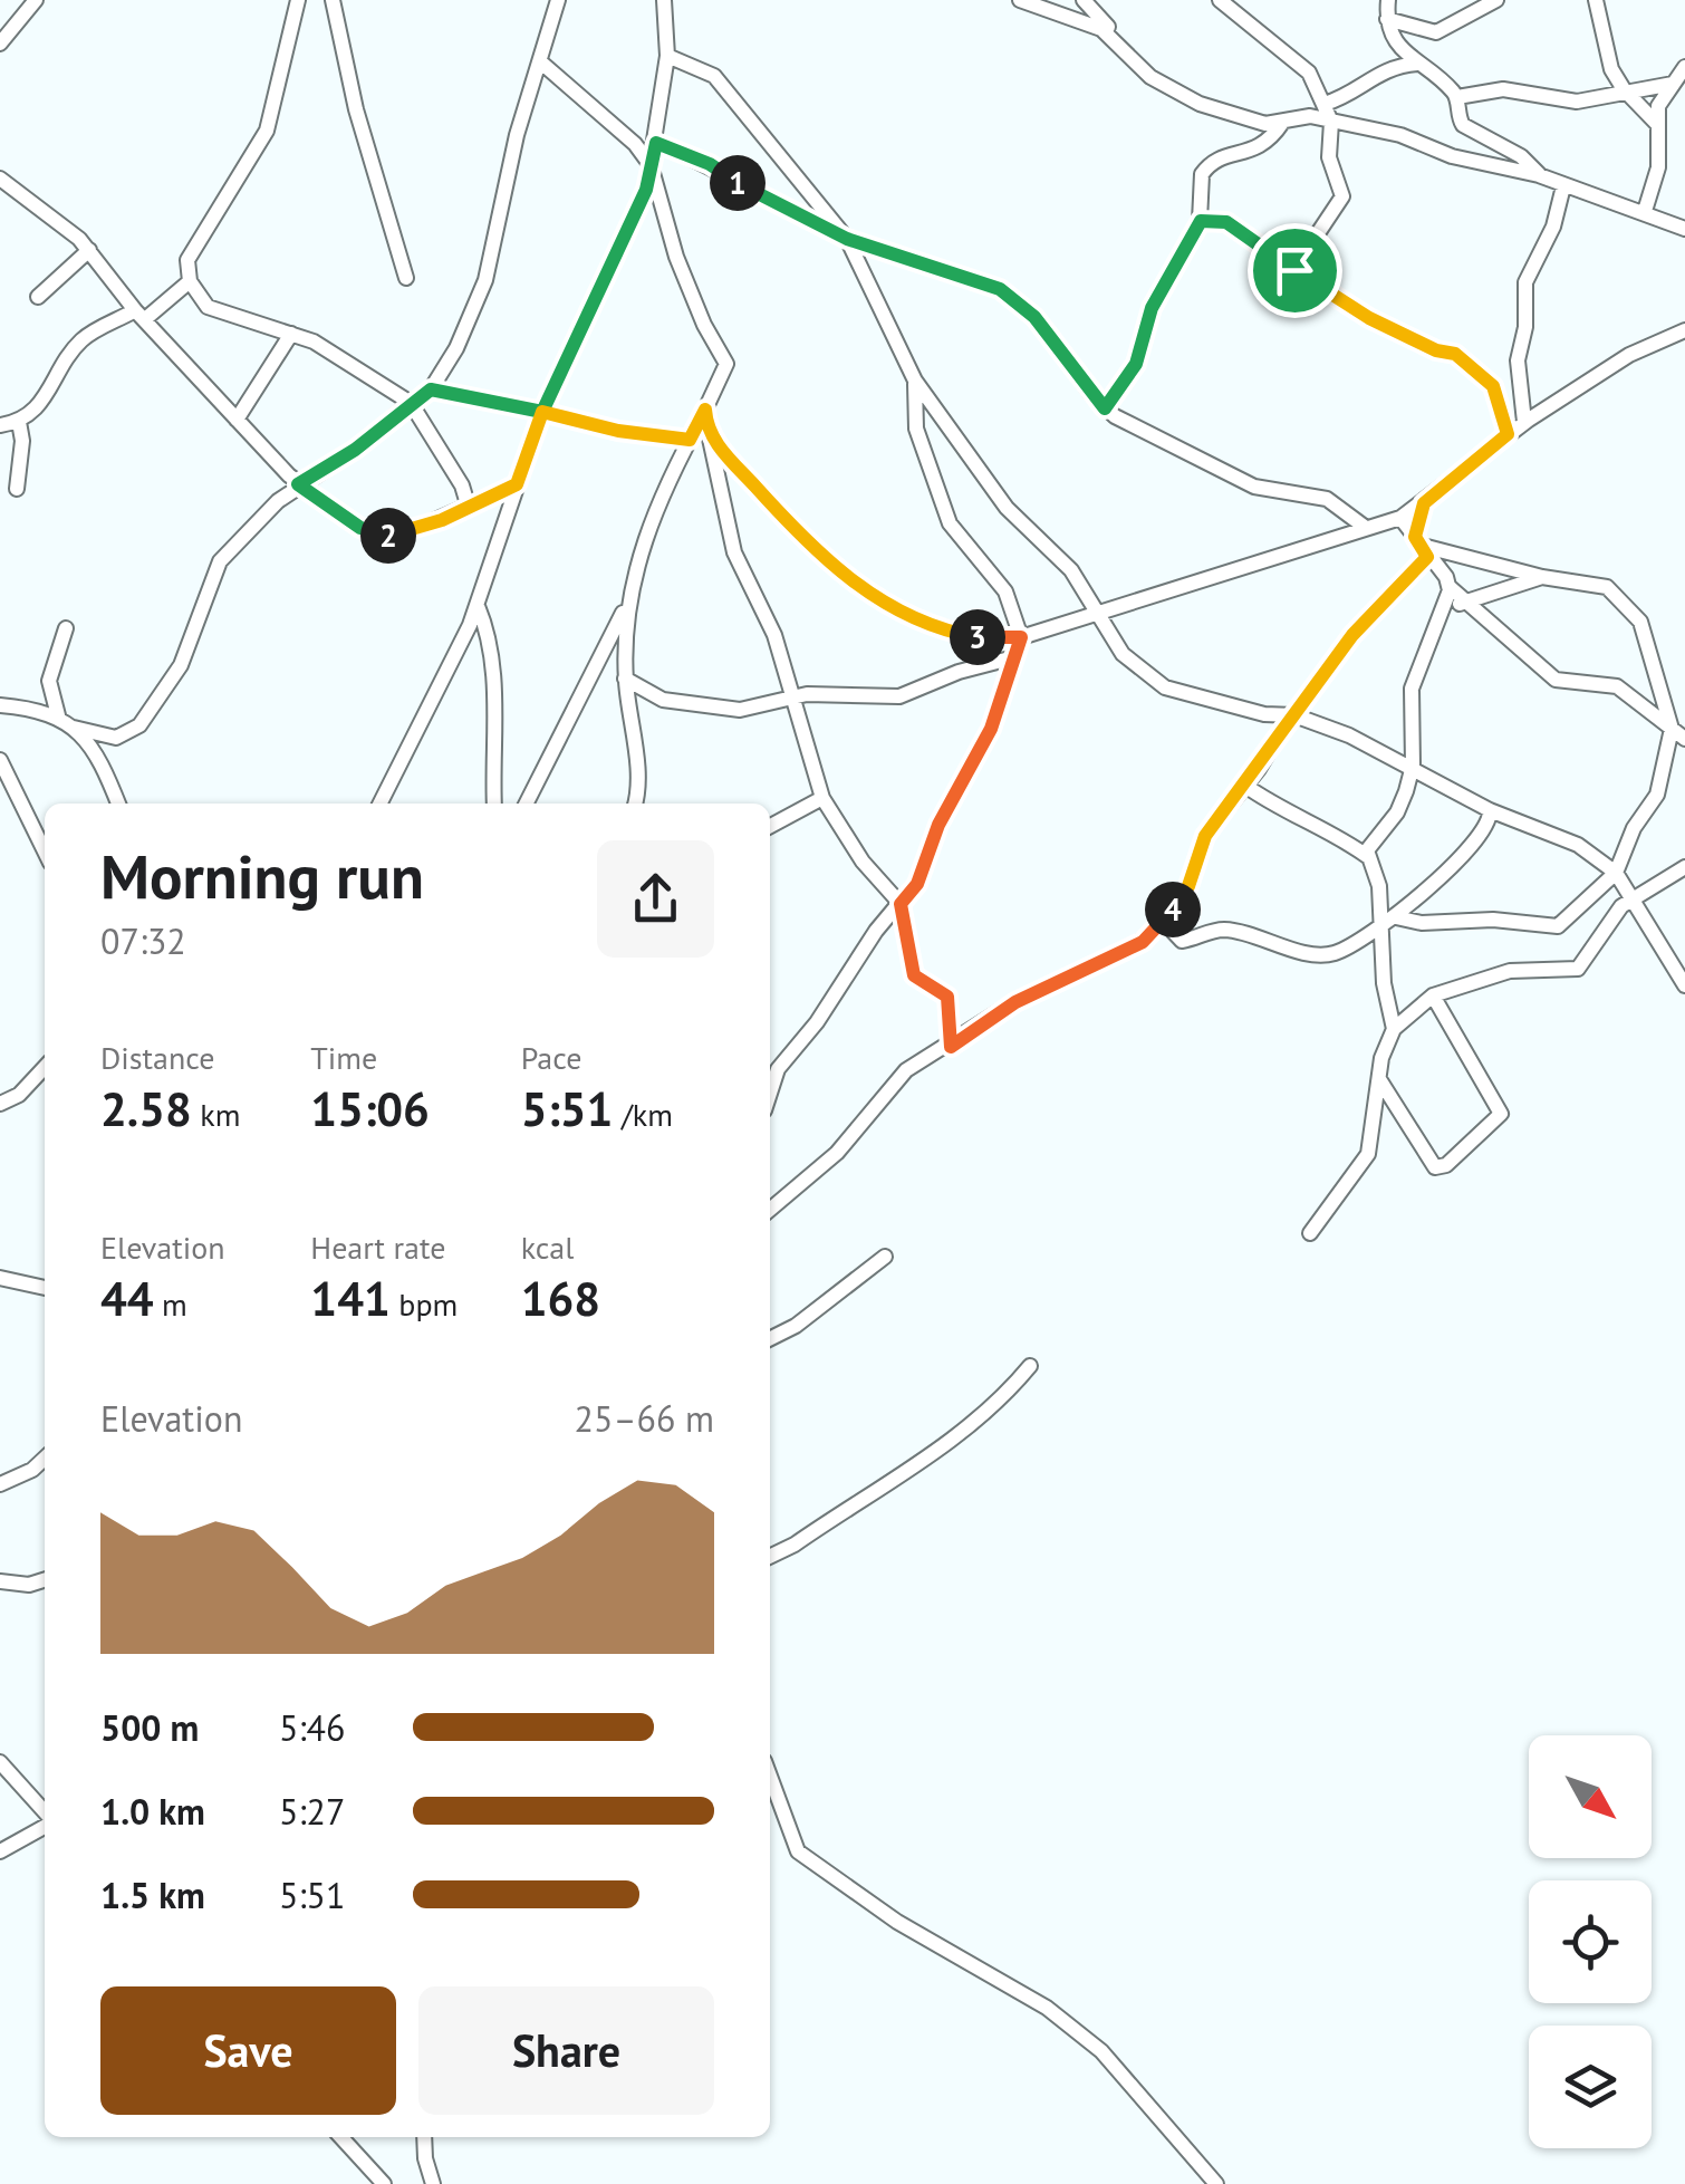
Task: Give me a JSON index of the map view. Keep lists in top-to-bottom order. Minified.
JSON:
{"north":"bottom right","page":{"pins":["1","2","3","4"],"heading":["Morning run","07:32"],"stats":[["Distance","2.58 km"],["Time","15:06"],["Pace","5:51 /km"],["Elevation","44 m"],["Heart rate","141 bpm"],["kcal","168"]],"chart":["Elevation","25–66 m"],"list":[{"name":"500 m","note":"5:46"},{"name":"1.0 km","note":"5:27"},{"name":"1.5 km","note":"5:51"}],"buttons":["Save","Share"]}}
